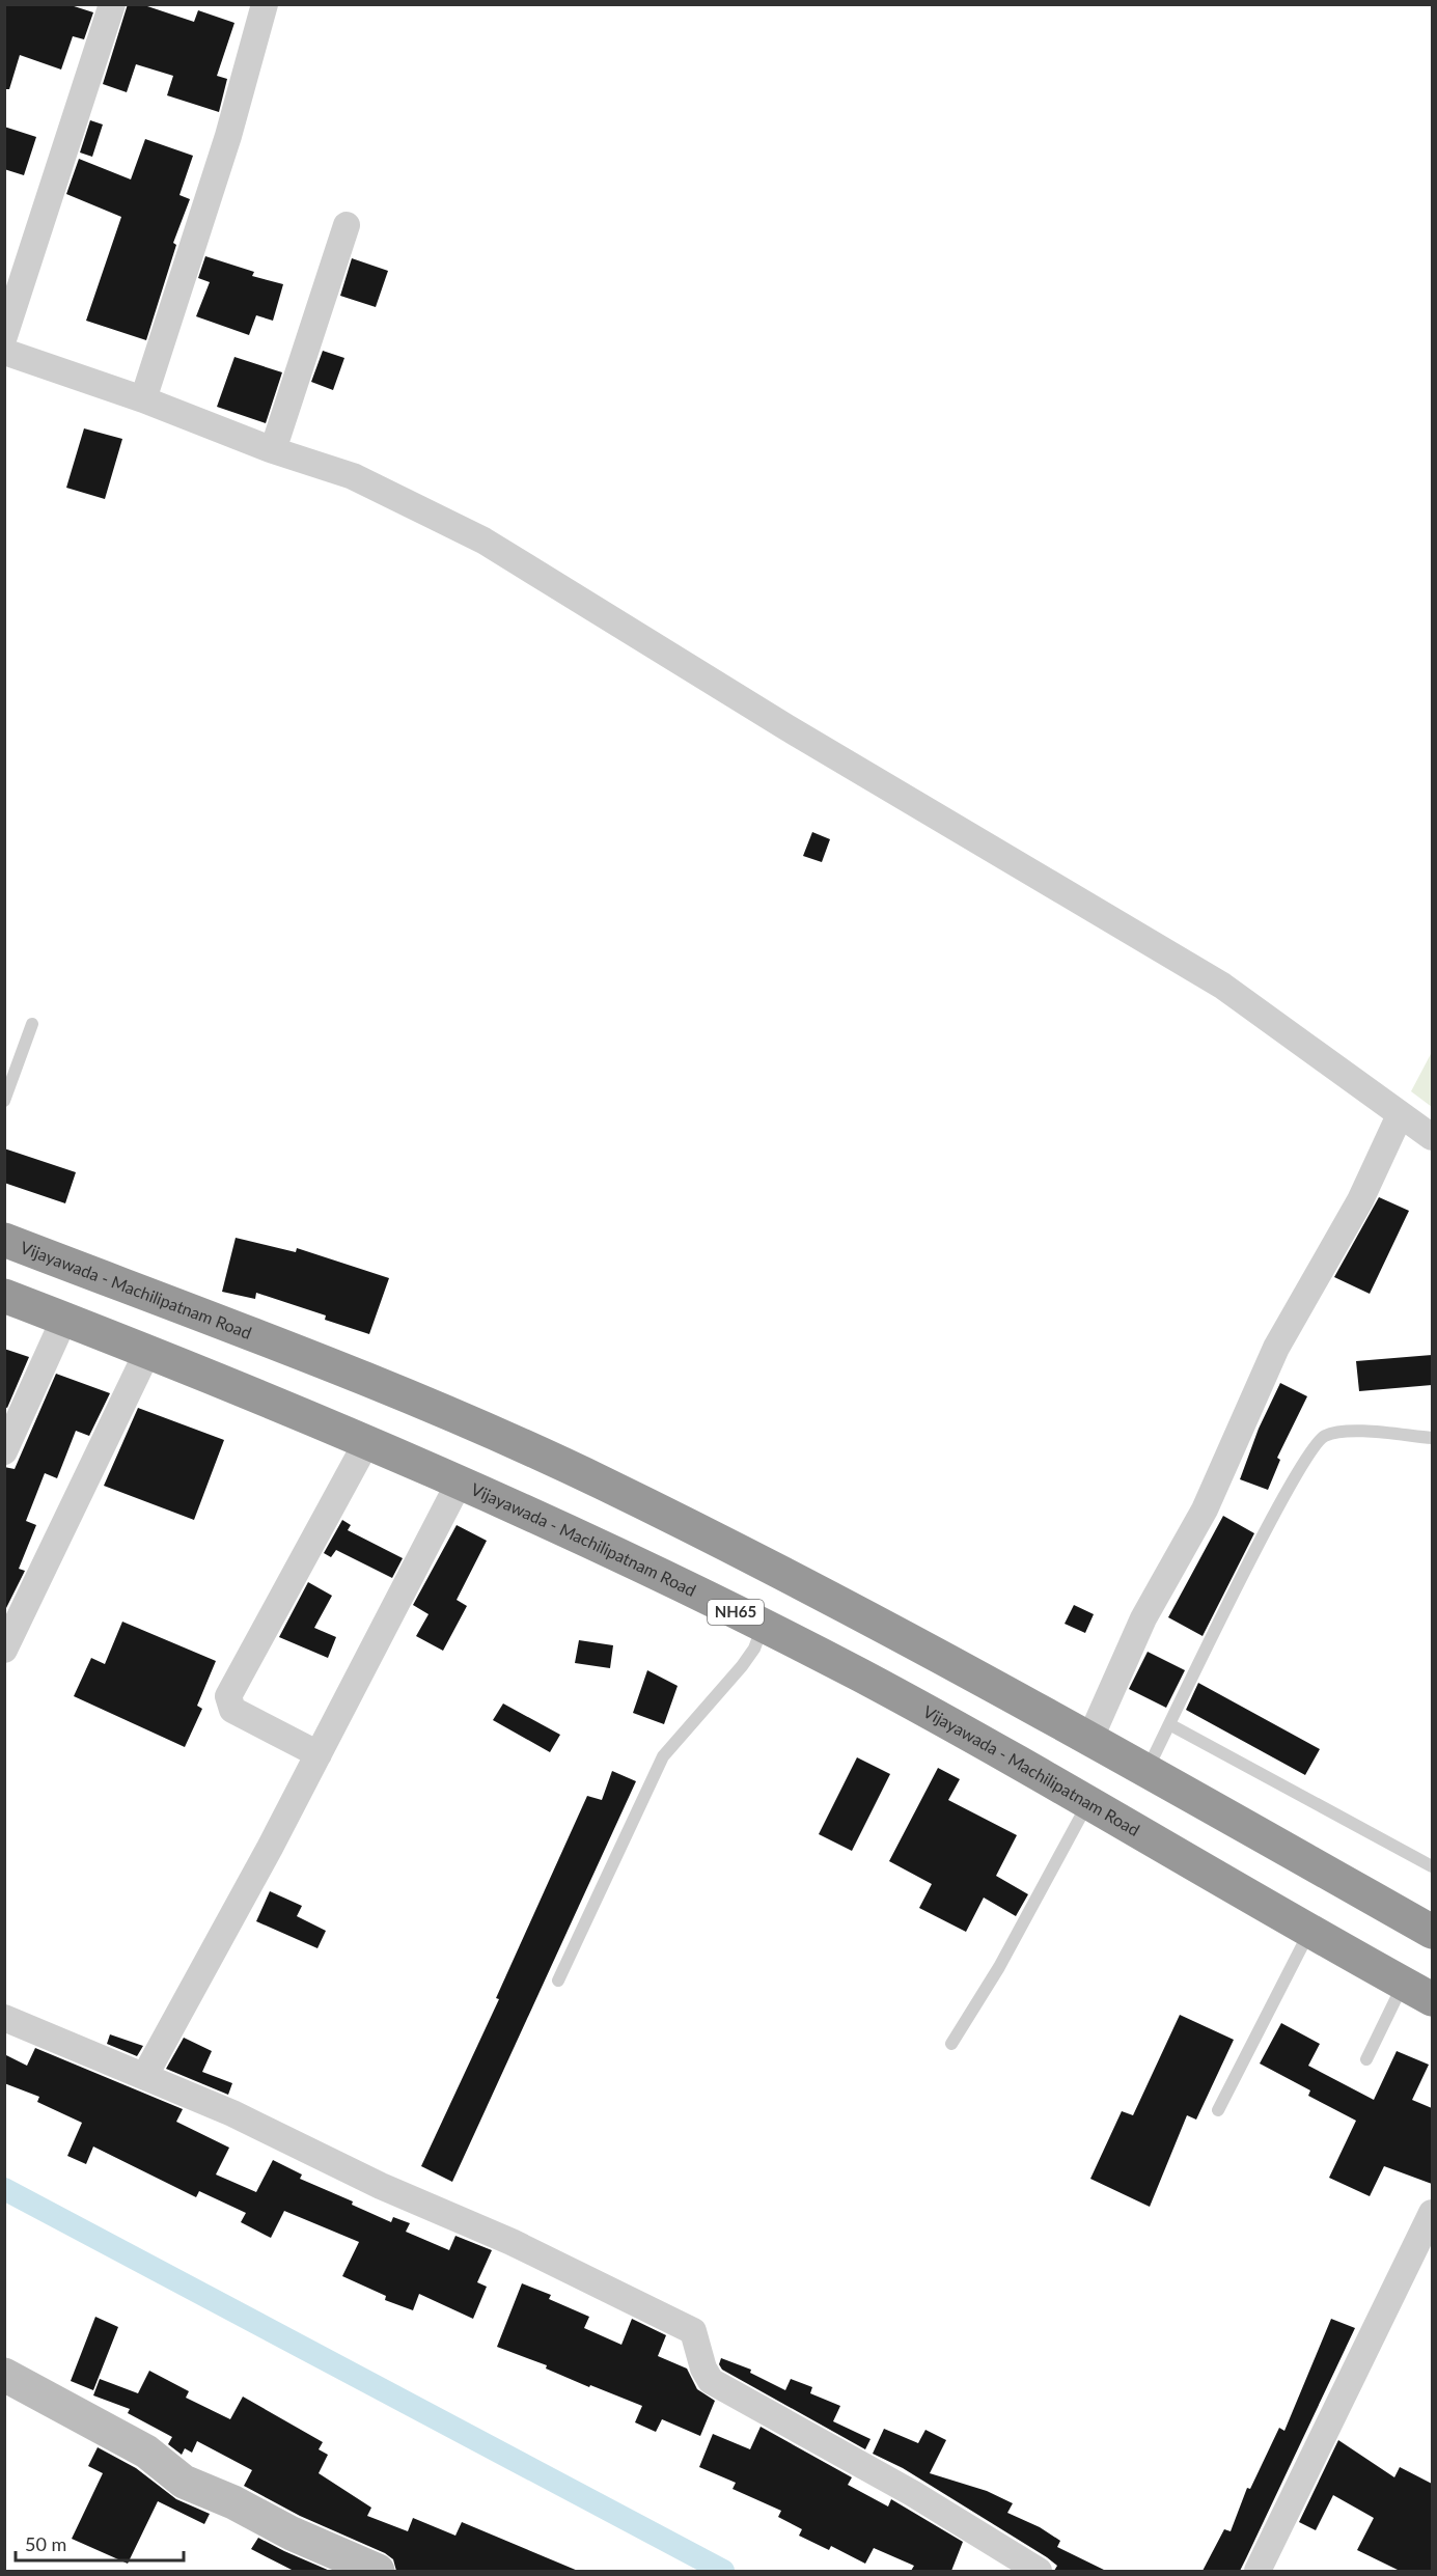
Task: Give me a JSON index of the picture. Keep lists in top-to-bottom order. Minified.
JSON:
{"streets":{"highway":["Vijayawada - Machilipatnam Road","NH65"]},"scale_bar":"50 m"}
